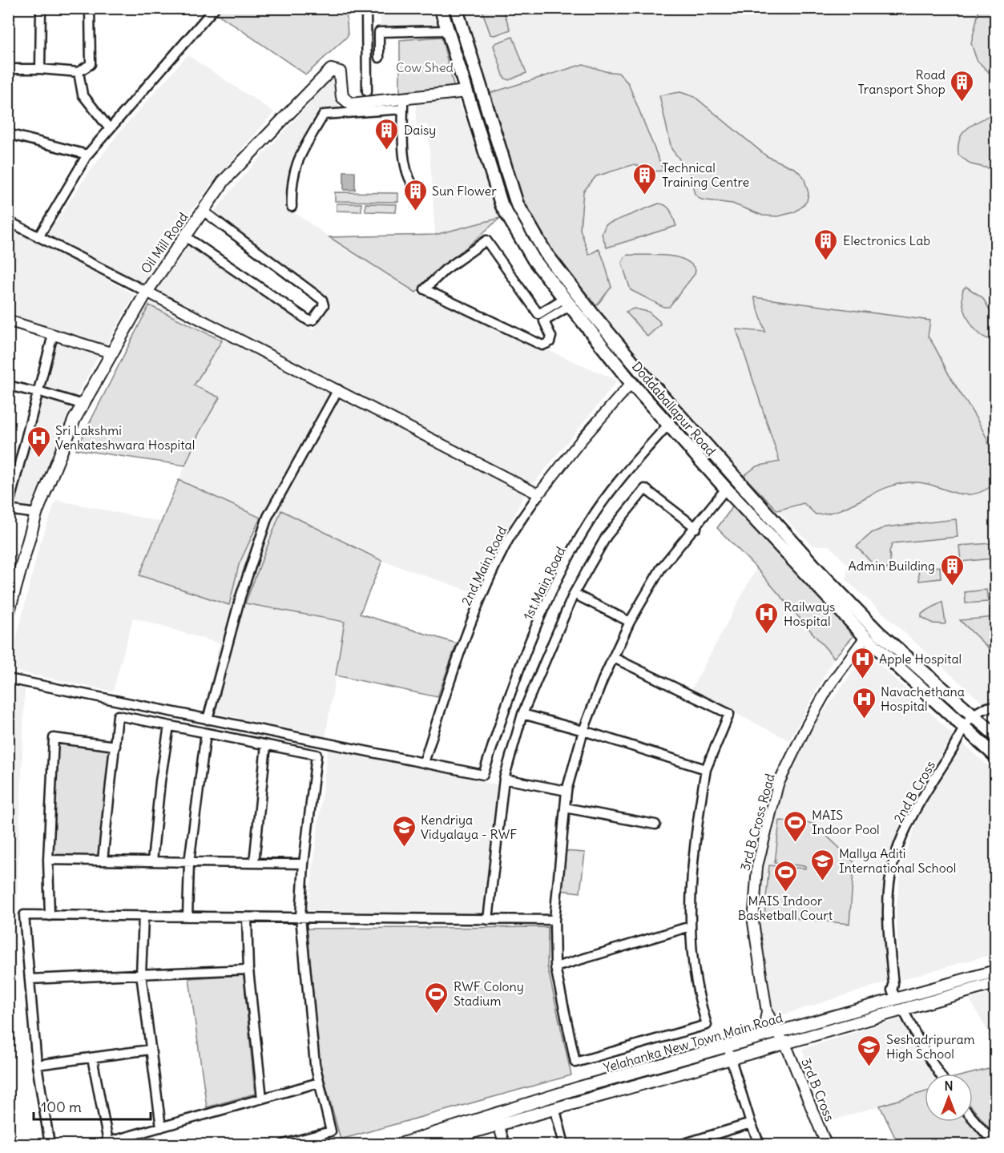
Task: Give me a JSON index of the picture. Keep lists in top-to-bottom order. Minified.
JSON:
{"streets":{"main road":["Oil Mill Road","Doddaballapur Road","Yelahanka New Town Main Road"],"street":["2nd Main Road","1st Main Road","2nd B Cross","3rd B Cross Road","3rd B Cross"]},"crossings":[["Doddaballapur Road","2nd Main Road"],["Doddaballapur Road","1st Main Road"],["Doddaballapur Road","2nd B Cross"],["Doddaballapur Road","3rd B Cross Road"],["2nd Main Road","1st Main Road"],["2nd B Cross","Yelahanka New Town Main Road"],["3rd B Cross Road","Yelahanka New Town Main Road"],["3rd B Cross Road","3rd B Cross"],["Yelahanka New Town Main Road","3rd B Cross"]],"parks":["Cow Shed"],"places":{"building":["Road Transport Shop","Daisy","Technical Training Centre","Sun Flower","Electronics Lab","Admin Building"],"hospital":["Sri Lakshmi Venkateshwara Hospital","Railways Hospital","Apple Hospital","Navachethana Hospital"],"sports":["MAIS Indoor Pool","MAIS Indoor Basketball Court","RWF Colony Stadium"],"school or university":["Kendriya Vidyalaya - RWF","Mallya Aditi International School","Seshadripuram High School"]},"scale_bar":"100 m","north":"top"}
